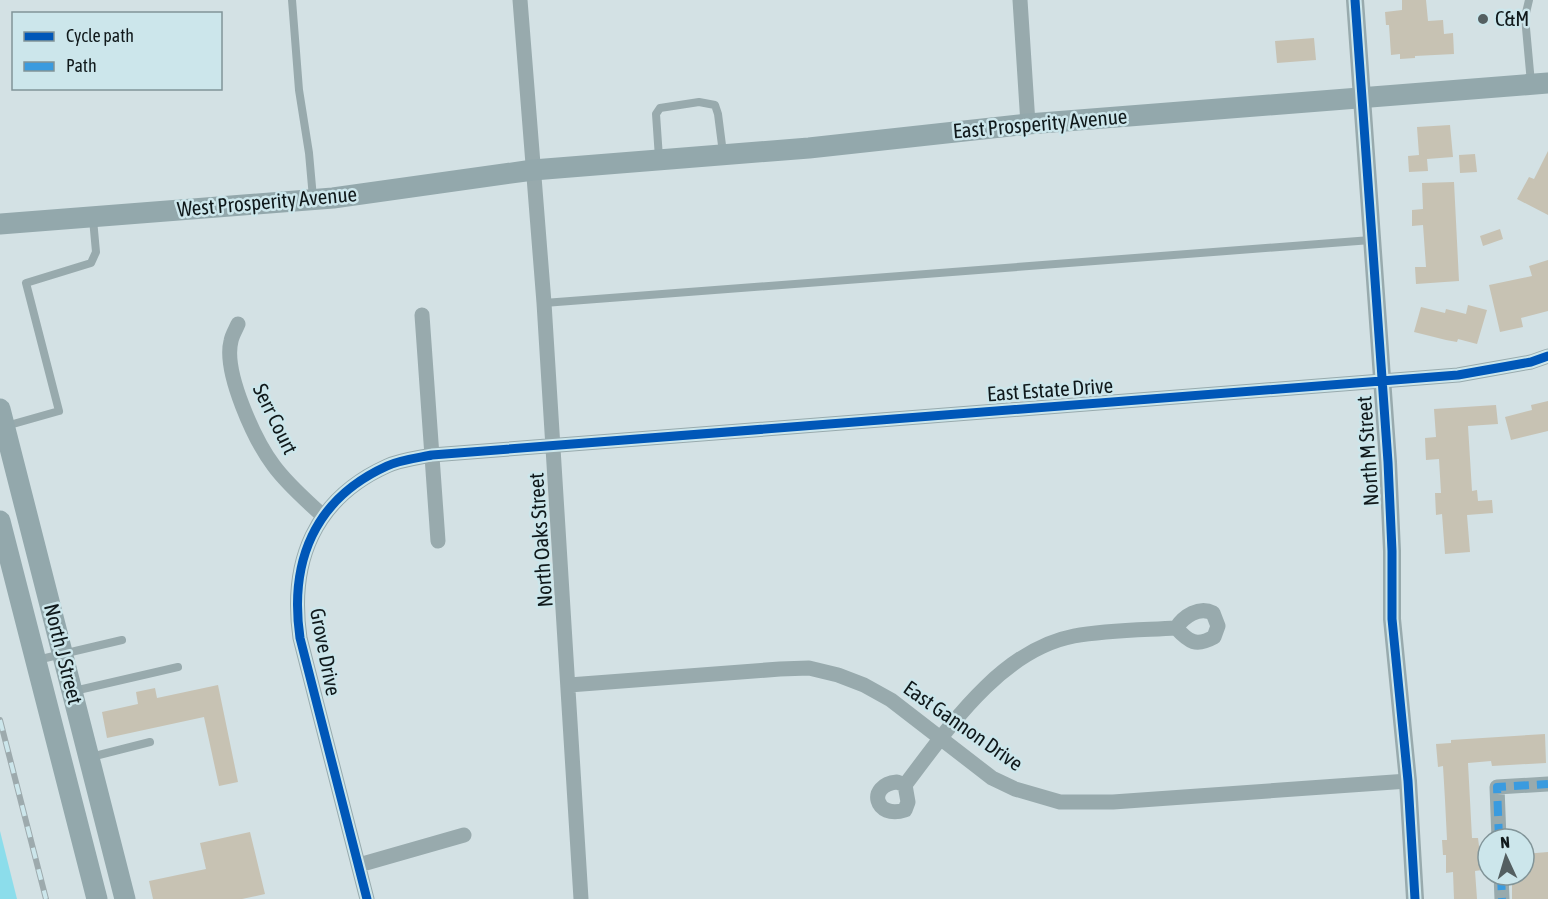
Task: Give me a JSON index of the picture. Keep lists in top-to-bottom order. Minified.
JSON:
{"streets":{"main road":["East Prosperity Avenue","West Prosperity Avenue","North J Street"],"street":["East Estate Drive","Serr Court","North M Street","North Oaks Street","Grove Drive","East Gannon Drive"]},"crossings":[["East Prosperity Avenue","West Prosperity Avenue"],["East Prosperity Avenue","North M Street"],["East Prosperity Avenue","North Oaks Street"],["West Prosperity Avenue","North Oaks Street"],["East Estate Drive","North M Street"],["East Estate Drive","North Oaks Street"],["East Estate Drive","Grove Drive"],["Serr Court","Grove Drive"],["North M Street","East Gannon Drive"],["North Oaks Street","Grove Drive"],["North Oaks Street","East Gannon Drive"]],"places":["C&M"],"legend":["Cycle path","Path"],"north":"top"}
